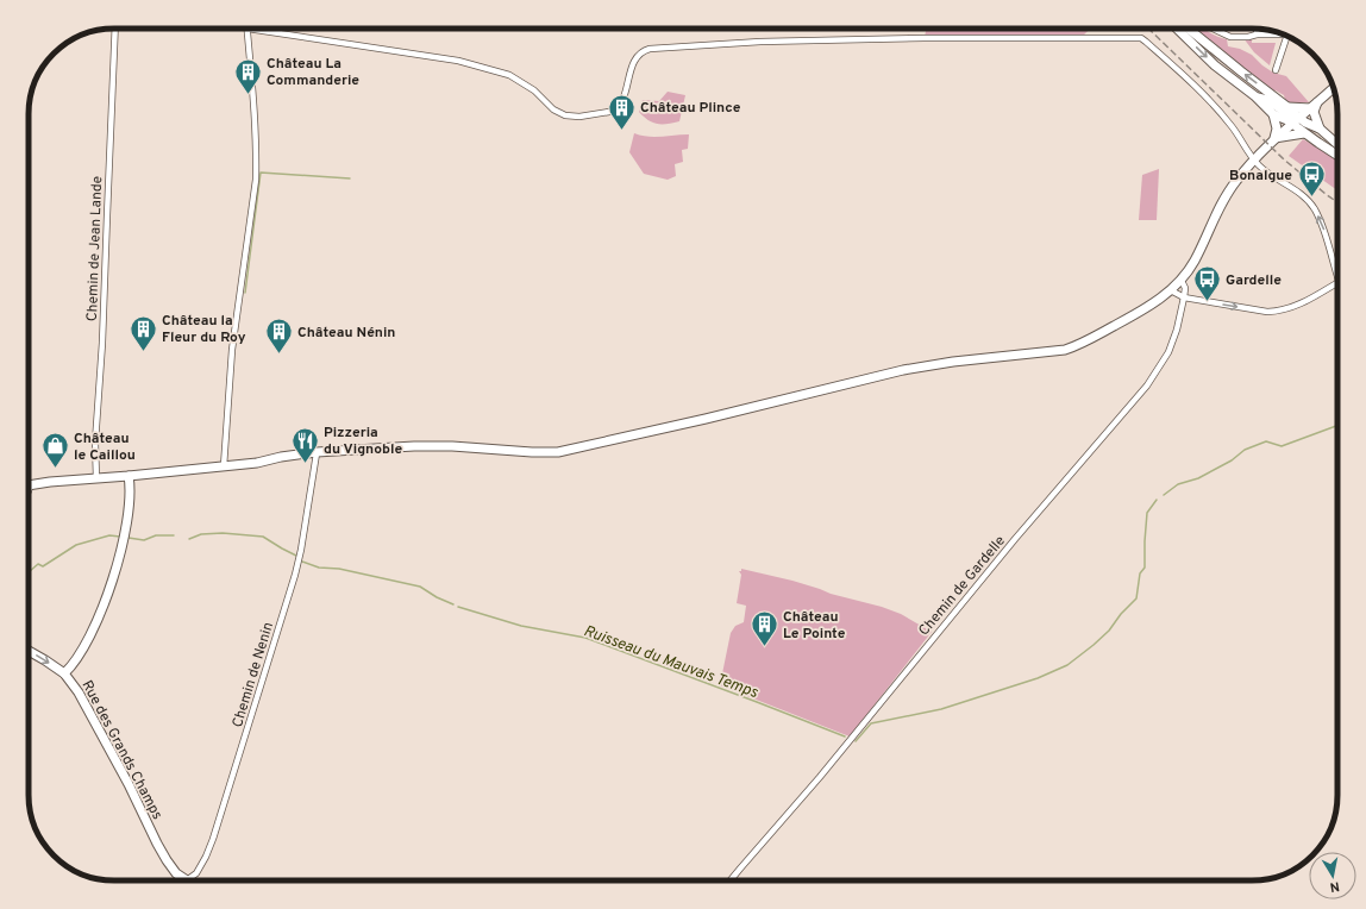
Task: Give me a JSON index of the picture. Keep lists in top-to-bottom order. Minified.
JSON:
{"streets":{"main road":["Rue des Grands Champs"],"street":["Chemin de Jean Lande","Chemin de Gardelle","Chemin de Nenin"]},"crossings":[["Chemin de Nenin","Rue des Grands Champs"]],"water":["Ruisseau du Mauvais Temps"],"places":{"building":["Château La Commanderie","Château Plince","Château la Fleur du Roy","Château Nénin","Château Le Pointe"],"bus stop":["Bonalgue","Gardelle"],"restaurant":["Pizzeria du Vignoble"],"shop":["Château le Caillou"]},"north":"bottom"}
